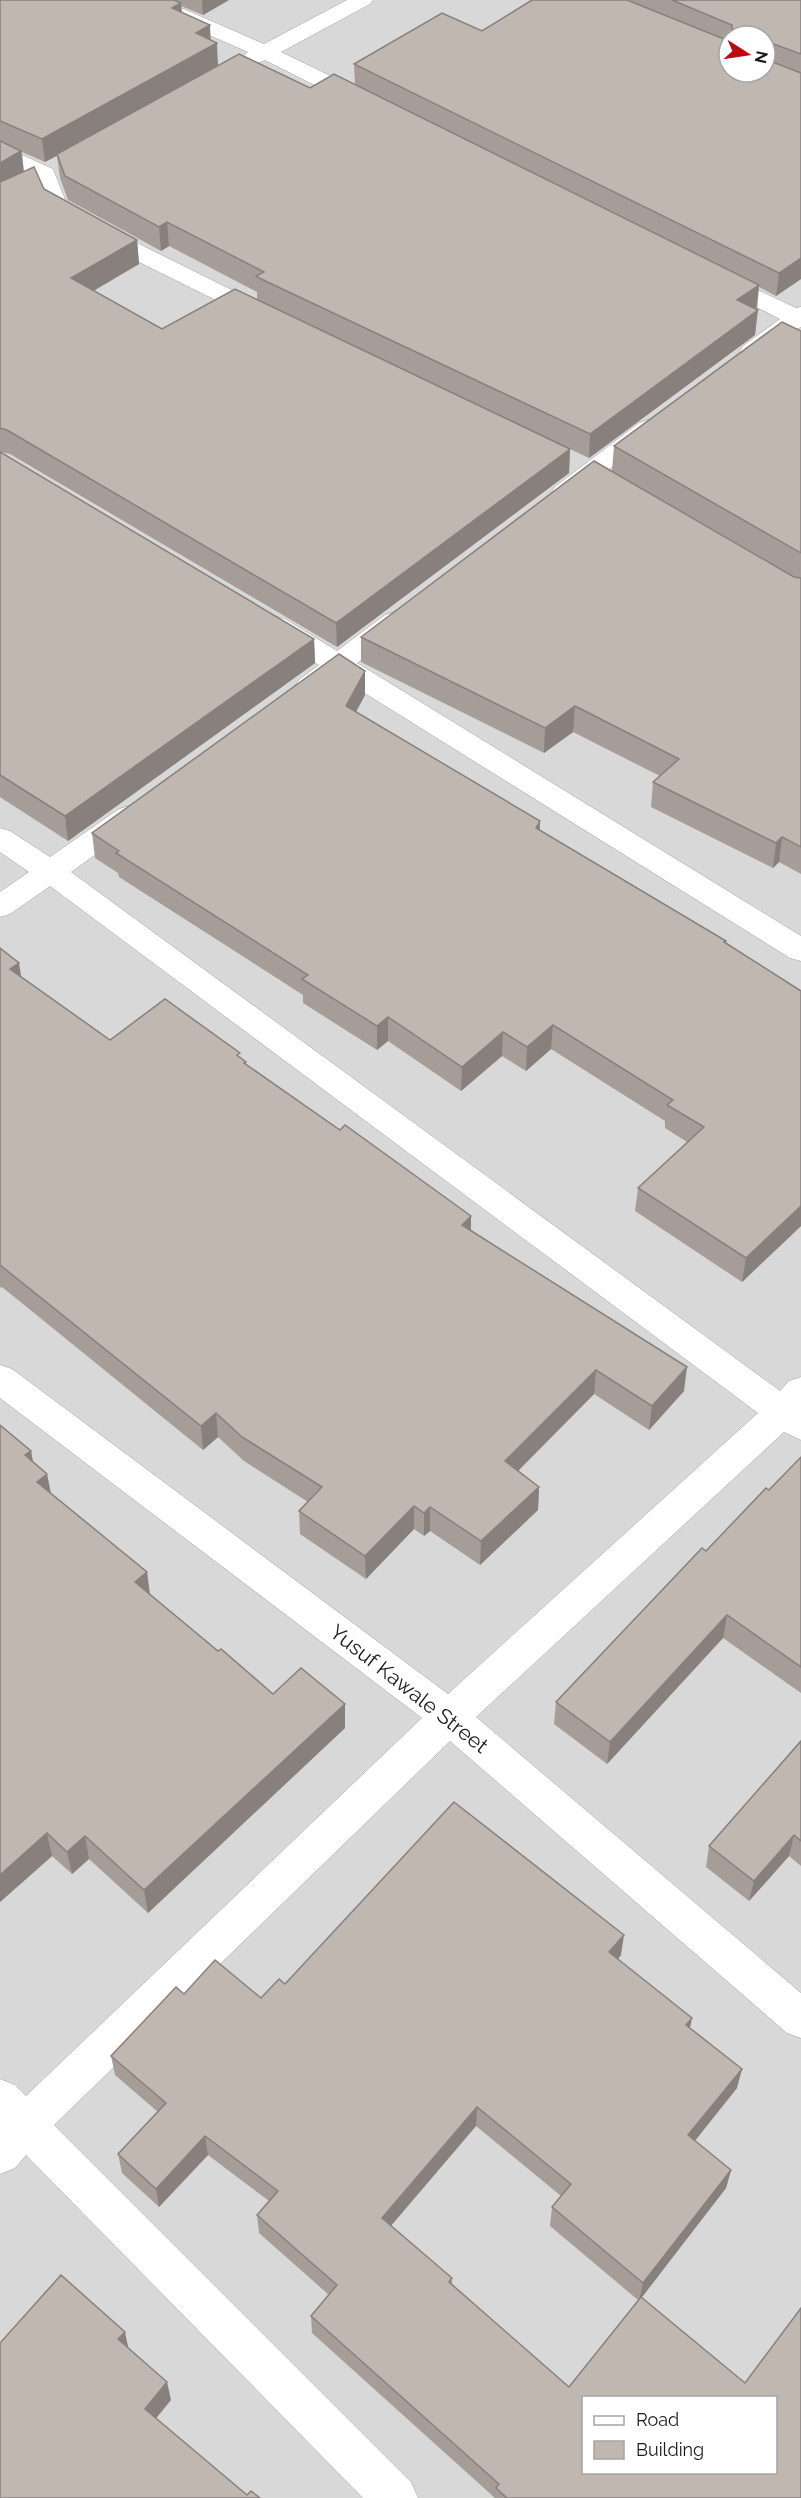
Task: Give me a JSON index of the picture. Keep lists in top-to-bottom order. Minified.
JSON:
{"streets":{"street":["Yusuf Kawale Street"]},"legend":["Road","Building"],"north":"right"}
